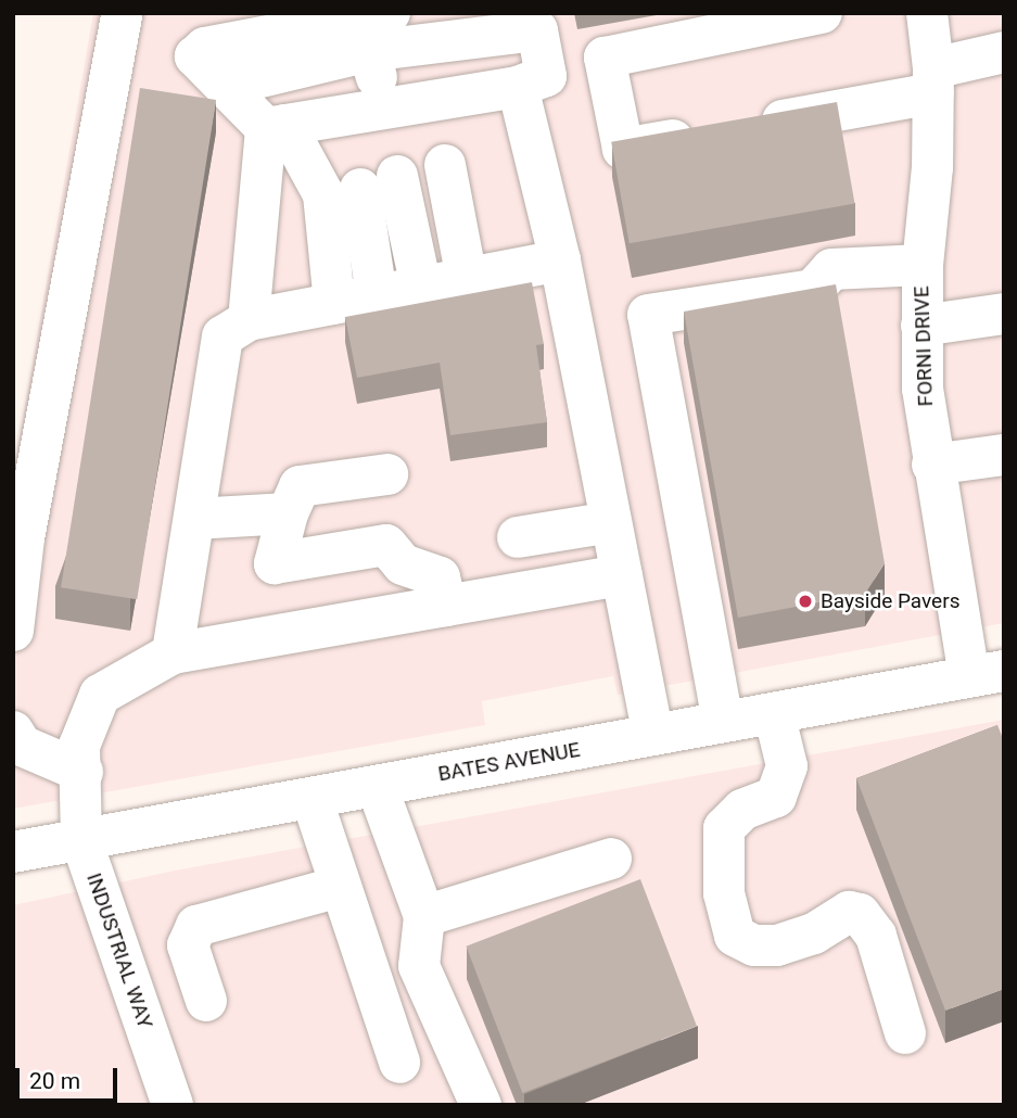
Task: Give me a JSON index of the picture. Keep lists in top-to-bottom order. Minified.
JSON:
{"streets":{"street":["FORNI DRIVE","BATES AVENUE","INDUSTRIAL WAY"]},"crossings":[["FORNI DRIVE","BATES AVENUE"],["BATES AVENUE","INDUSTRIAL WAY"]],"places":["Bayside Pavers"],"scale_bar":"20 m"}
